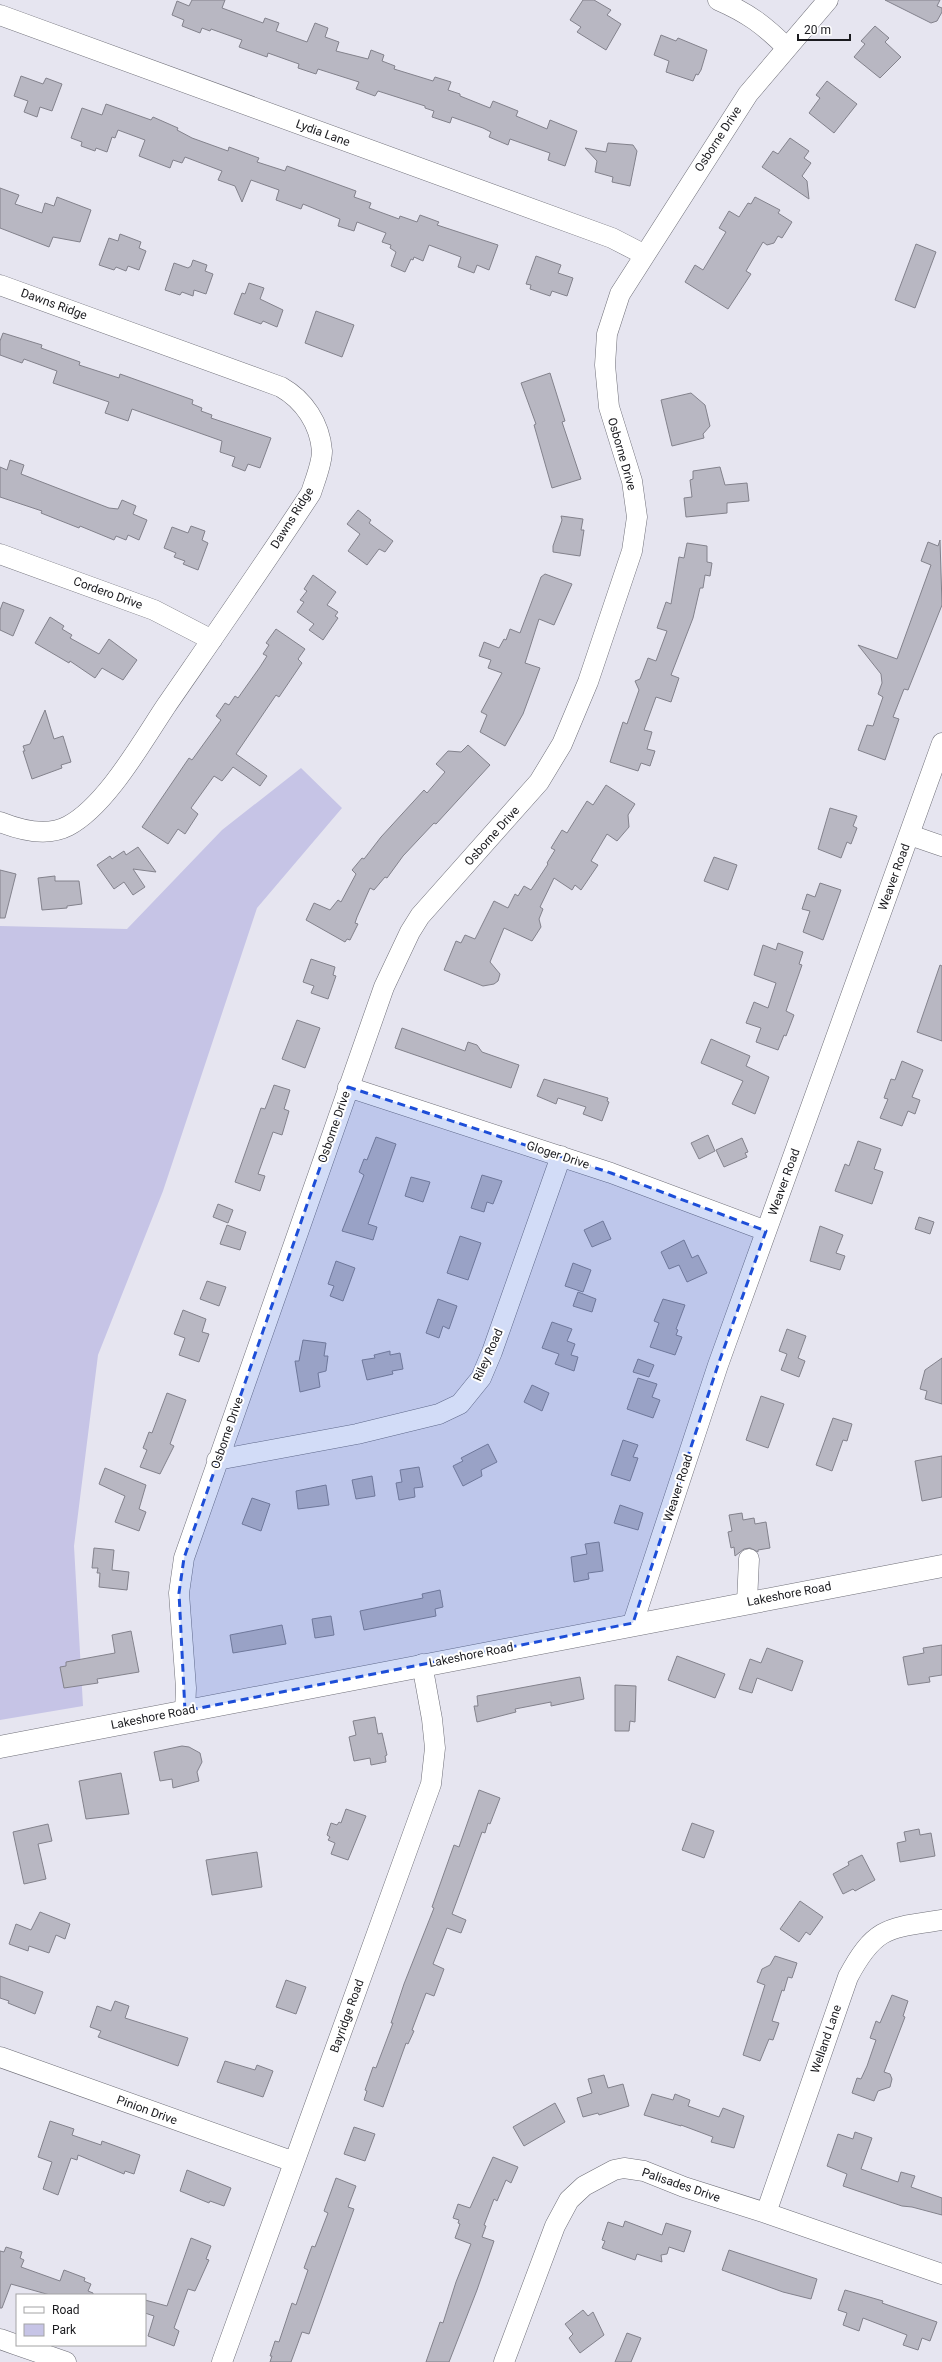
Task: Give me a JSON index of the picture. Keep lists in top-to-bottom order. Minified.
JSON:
{"streets":{"street":["Lydia Lane","Osborne Drive","Dawns Ridge","Cordero Drive","Weaver Road","Gloger Drive","Riley Road","Lakeshore Road","Bayridge Road","Welland Lane","Pinion Drive","Palisades Drive"]},"crossings":[["Lydia Lane","Osborne Drive"],["Osborne Drive","Gloger Drive"],["Osborne Drive","Riley Road"],["Osborne Drive","Lakeshore Road"],["Dawns Ridge","Cordero Drive"],["Weaver Road","Gloger Drive"],["Weaver Road","Lakeshore Road"],["Gloger Drive","Riley Road"],["Lakeshore Road","Bayridge Road"],["Bayridge Road","Pinion Drive"],["Welland Lane","Palisades Drive"]],"legend":["Road","Park"],"scale_bar":"20 m"}
